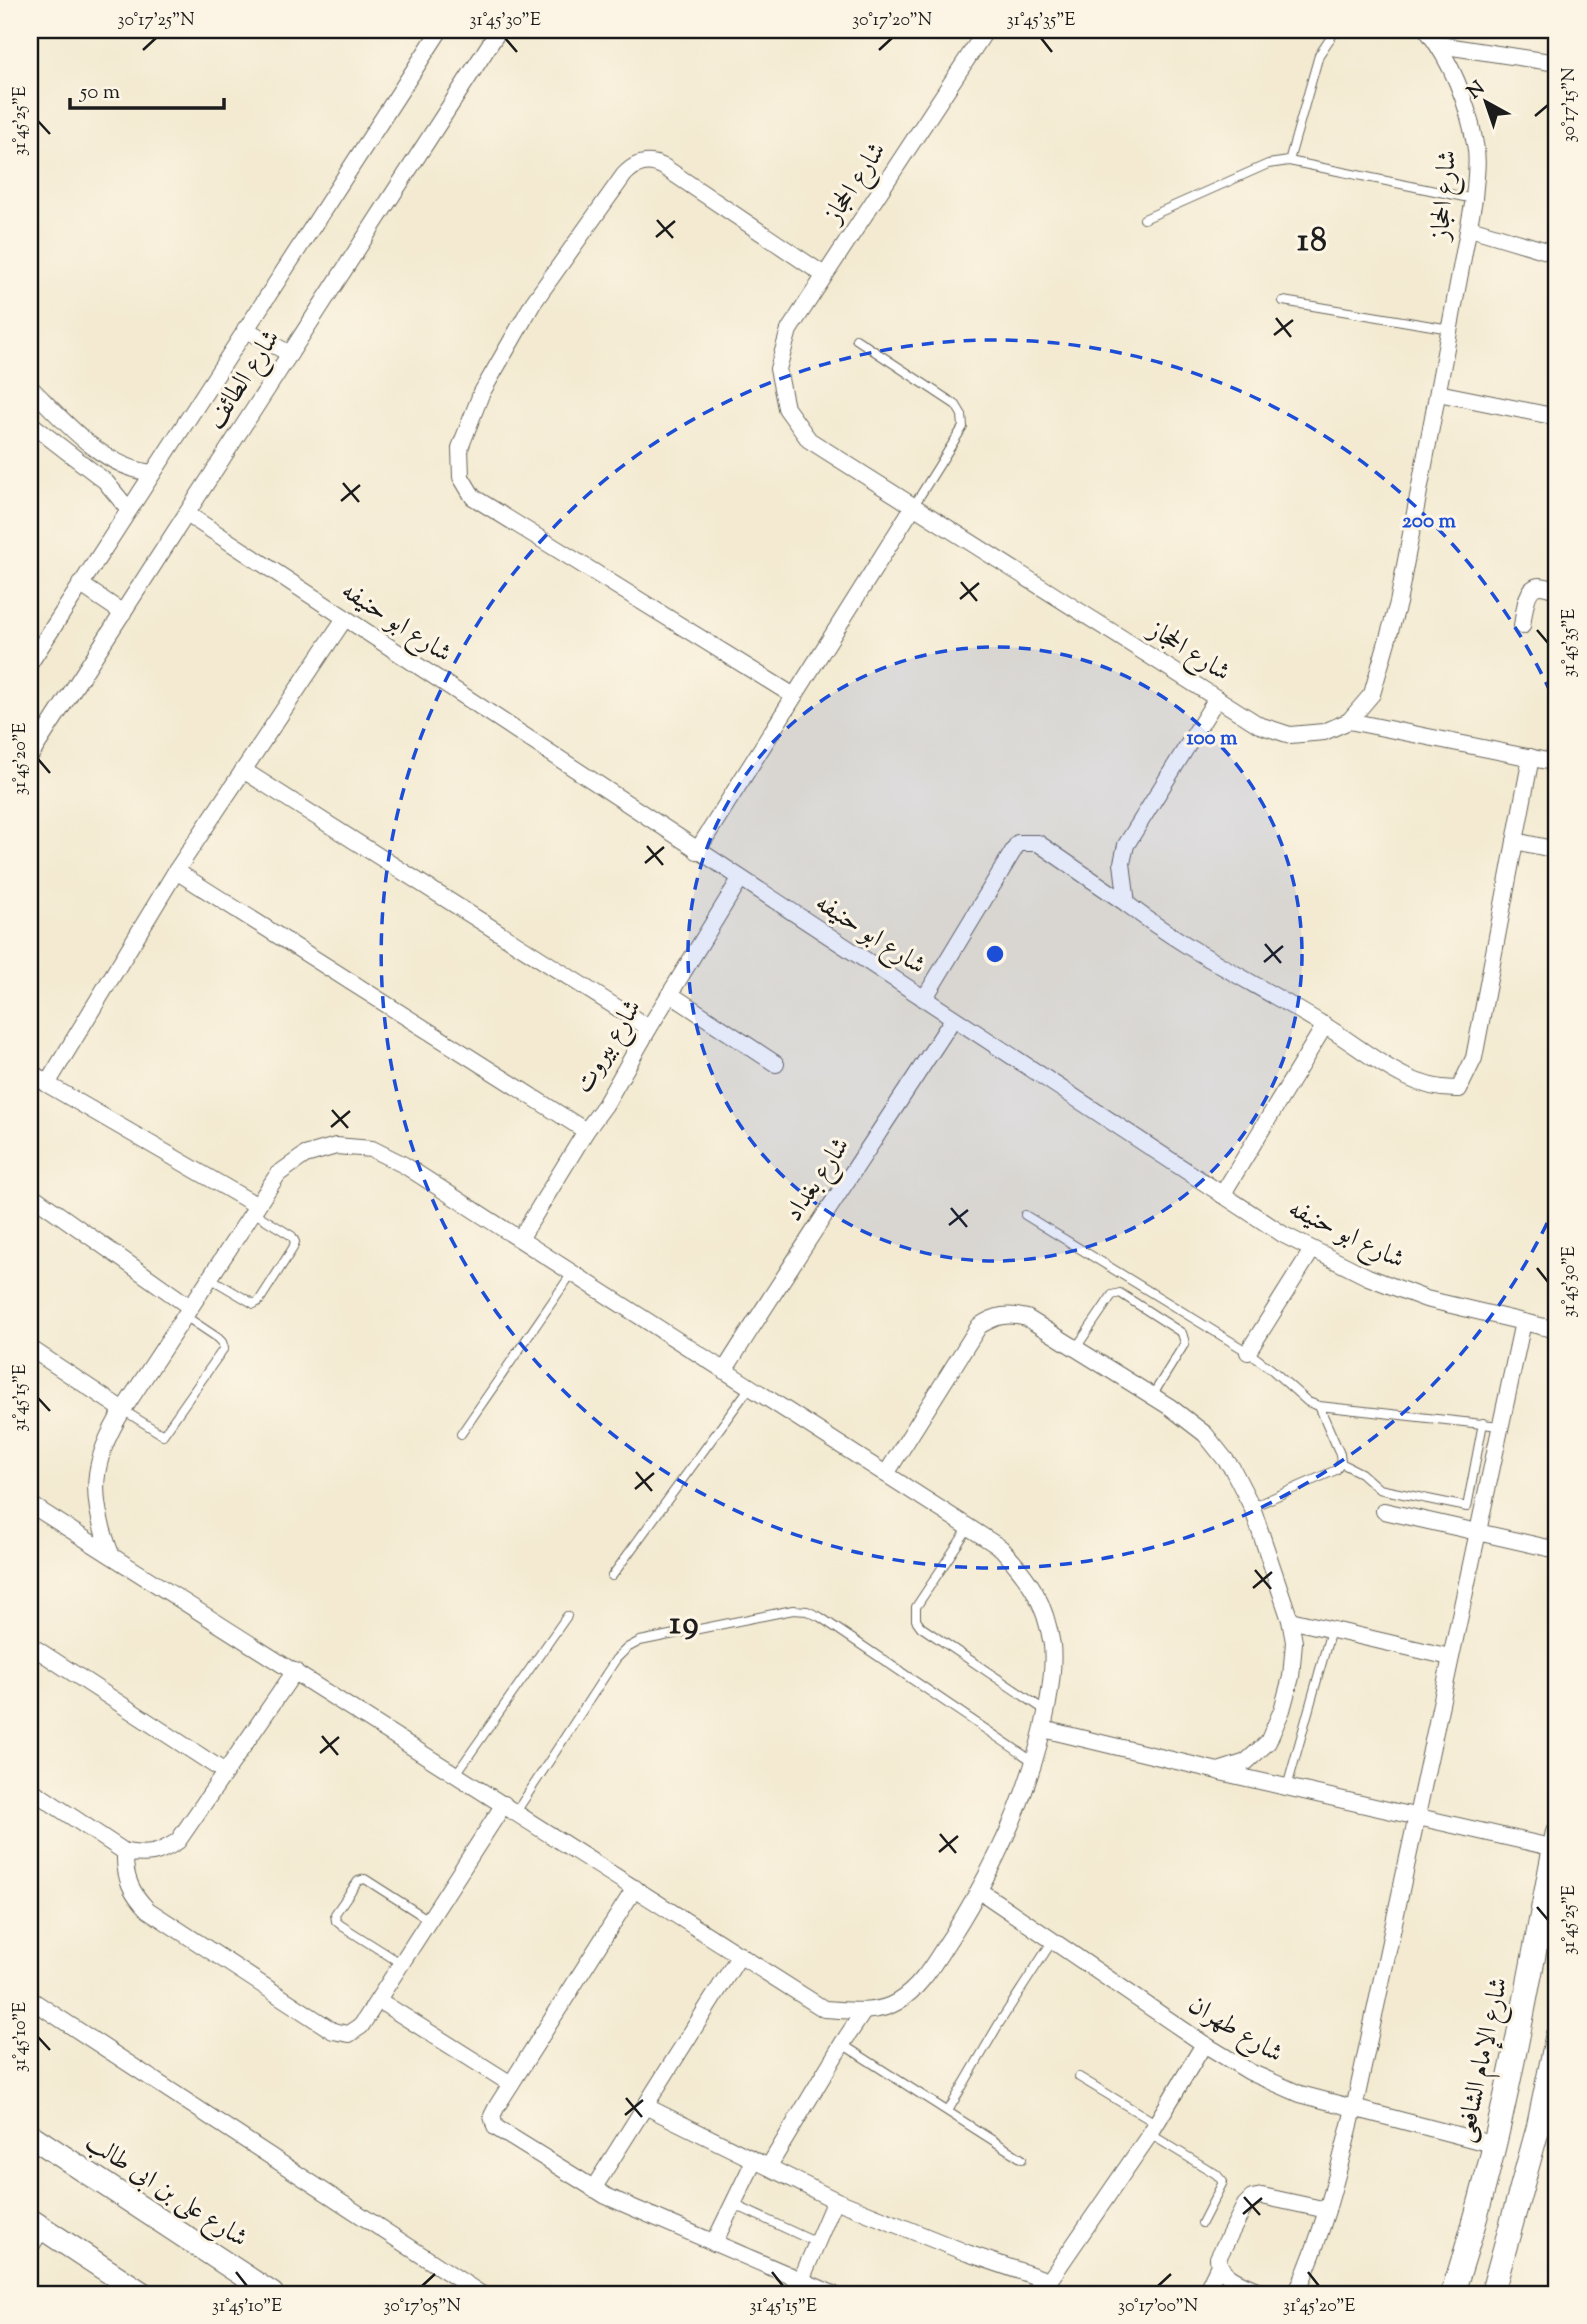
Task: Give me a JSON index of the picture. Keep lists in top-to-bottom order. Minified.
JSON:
{"streets":{"street":["شارع الحجاز","شارع الطائف","شارع ابو حنيفه","شارع بيروت","شارع بغداد","شارع طهران","شارع الإمام الشافعى","شارع على بن ابى طالب"]},"crossings":[["شارع الطائف","شارع ابو حنيفه"],["شارع ابو حنيفه","شارع بيروت"],["شارع ابو حنيفه","شارع بغداد"],["شارع طهران","شارع الإمام الشافعى"]],"districts":["18","19"],"scale_bar":"50 m","north":"top left","coordinates":["30°17'25\"N","31°45'30\"E","30°17'20\"N","31°45'35\"E","30°17'15\"N","31°45'25\"E","31°45'20\"E","31°45'15\"E","31°45'10\"E","30°17'05\"N","30°17'00\"N"],"rings":["200 m","100 m"]}
